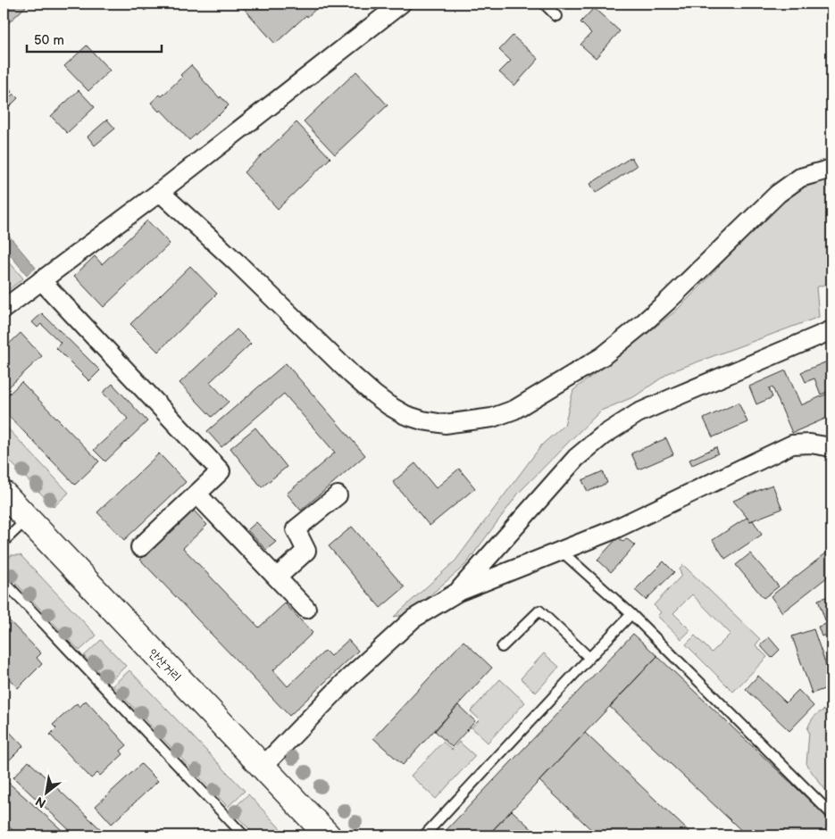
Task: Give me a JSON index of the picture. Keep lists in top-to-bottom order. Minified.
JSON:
{"streets":{"main road":["안산거리"]},"scale_bar":"50 m","north":"bottom left"}
